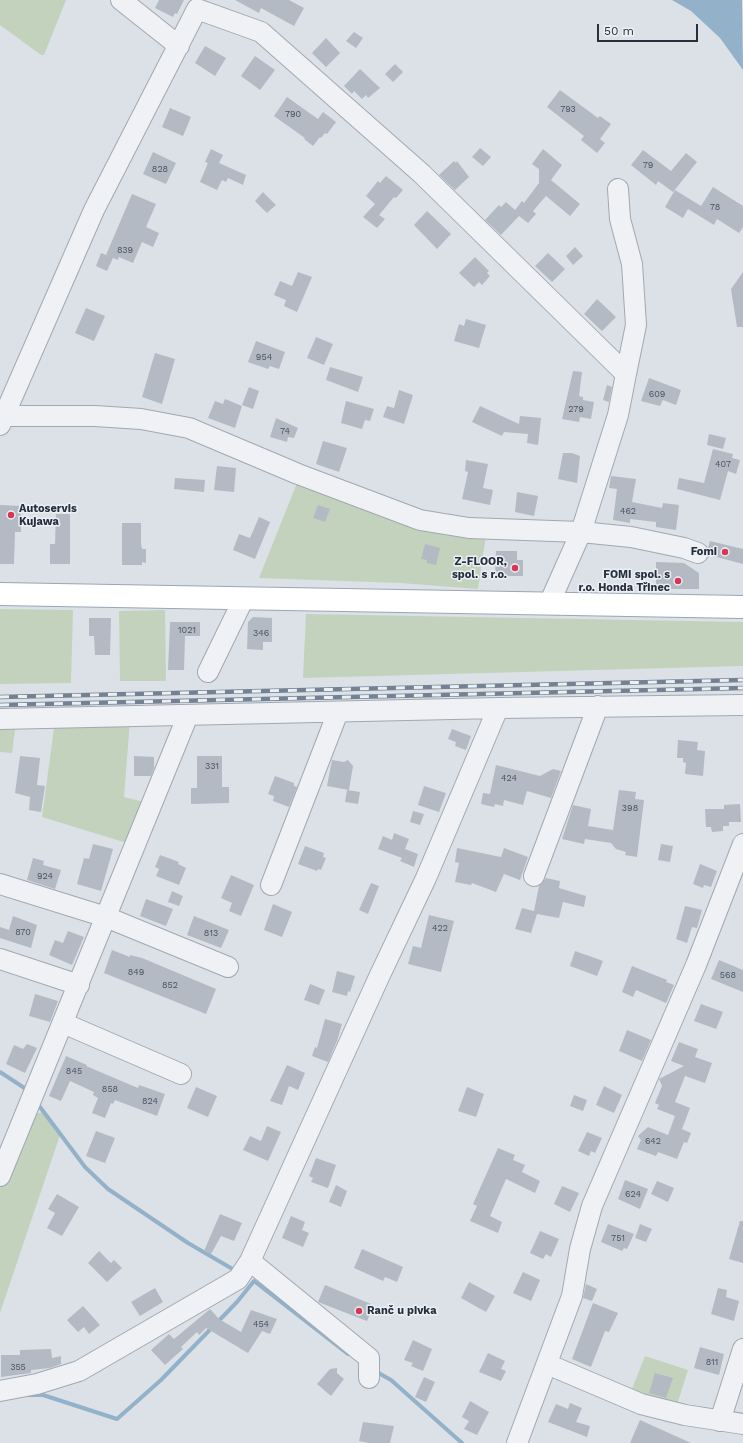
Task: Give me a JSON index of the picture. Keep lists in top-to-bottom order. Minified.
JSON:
{"places":["Autoservis Kujawa","Fomi","Z-FLOOR, spol. s r.o.","FOMI spol. s r.o. Honda Třinec","Ranč u pivka"],"house_numbers":["793","790","79","828","78","839","954","609","279","74","407","462","1021","346","331","424","398","924","422","870","813","849","568","852","845","858","824","642","624","751","454","811","355"],"scale_bar":"50 m"}
